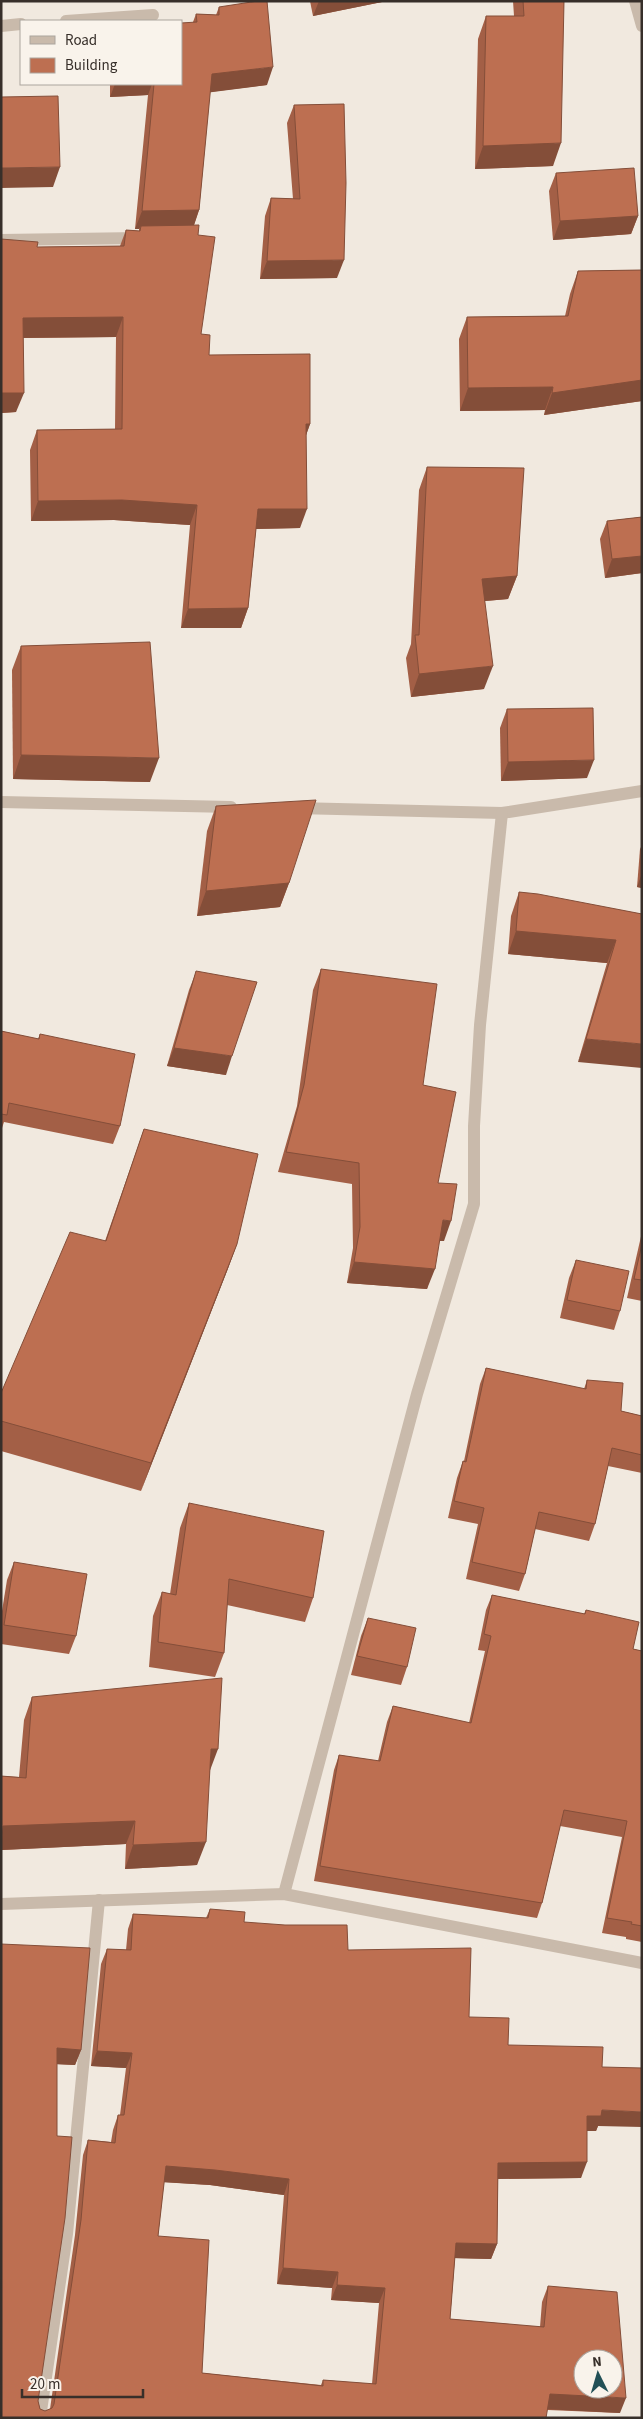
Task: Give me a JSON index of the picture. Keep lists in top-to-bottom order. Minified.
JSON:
{"legend":["Road","Building"],"scale_bar":"20 m","north":"top"}
